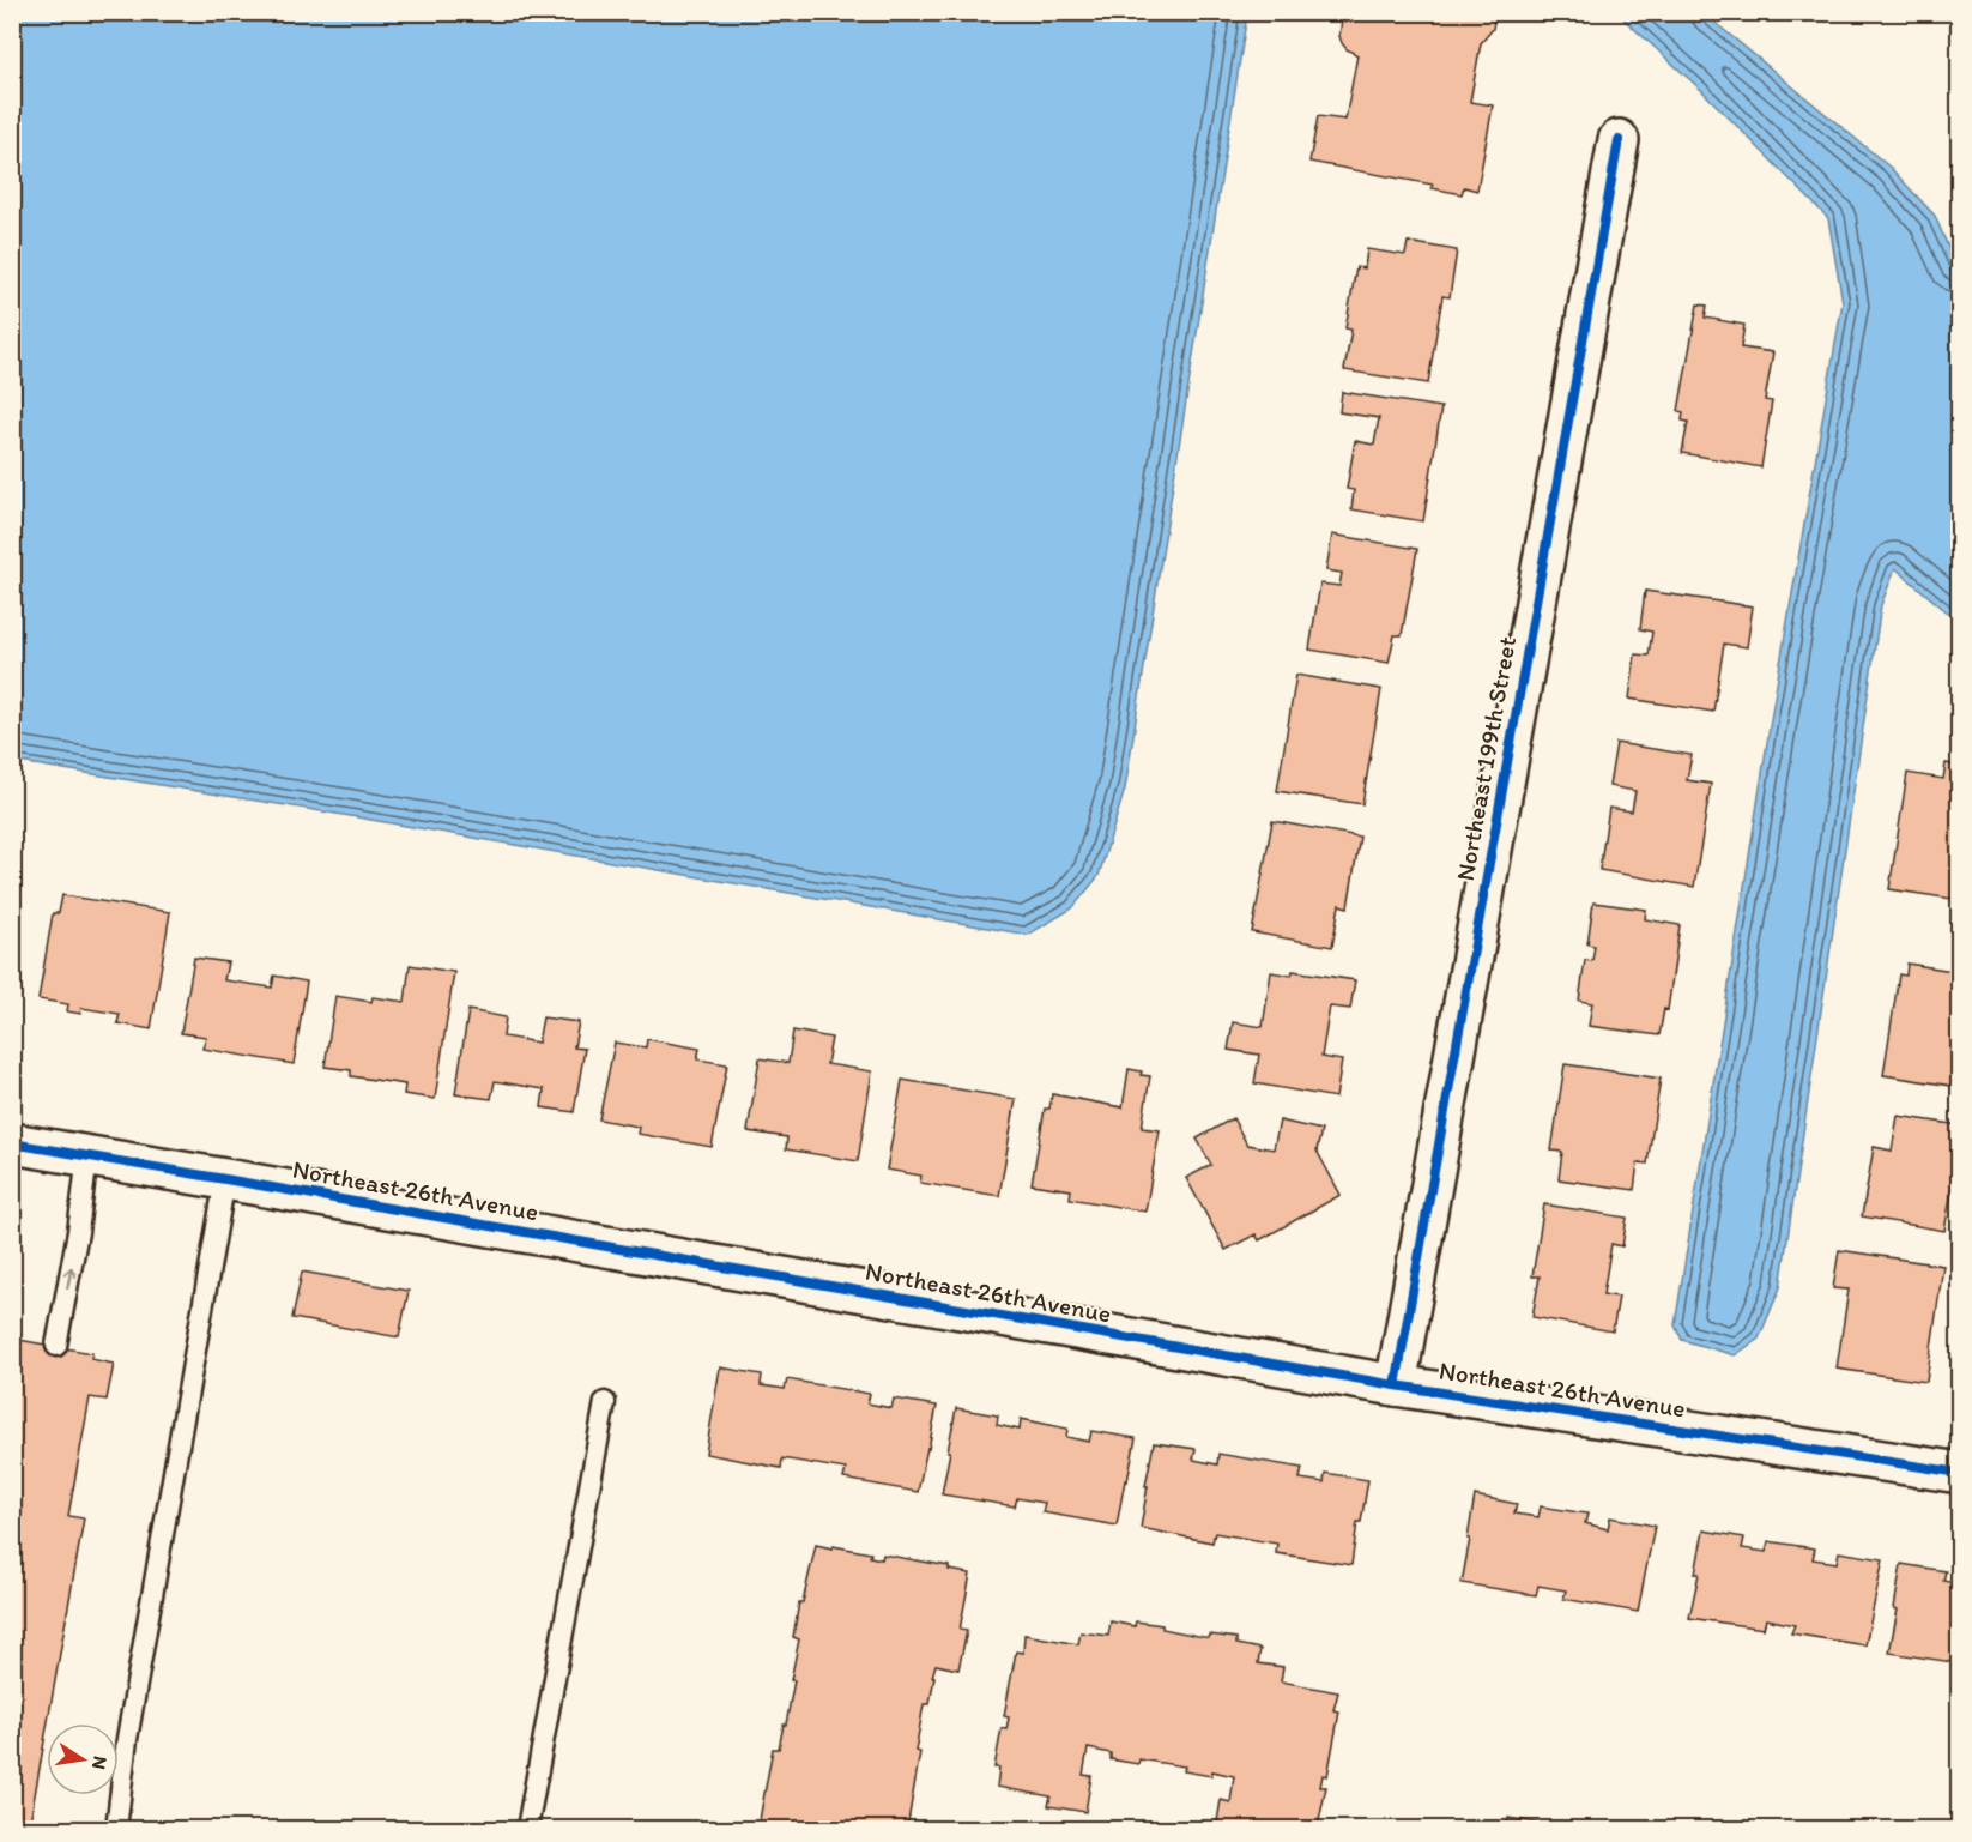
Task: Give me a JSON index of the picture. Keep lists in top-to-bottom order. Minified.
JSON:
{"streets":{"street":["Northeast 199th Street","Northeast 26th Avenue"]},"crossings":[["Northeast 199th Street","Northeast 26th Avenue"]],"north":"right"}
